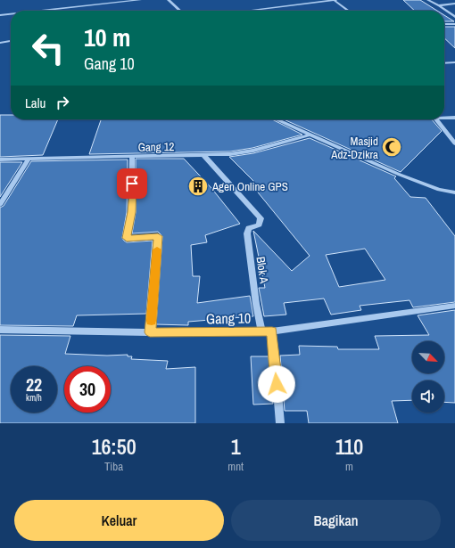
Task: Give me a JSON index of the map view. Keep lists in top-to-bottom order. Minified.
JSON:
{"streets":{"street":["Gang 12","Blok A","Gang 10"]},"crossings":[["Gang 12","Blok A"],["Blok A","Gang 10"]],"places":{"mosque":["Masjid Adz-Dzikra"],"building":["Agen Online GPS"]},"north":"bottom right","page":{"turn":["10 m","Gang 10"],"then":"Lalu","speed":"22 km/h","limit":"30","eta":["16:50","Tiba","1","mnt","110","m"],"buttons":["Keluar","Bagikan"]}}
